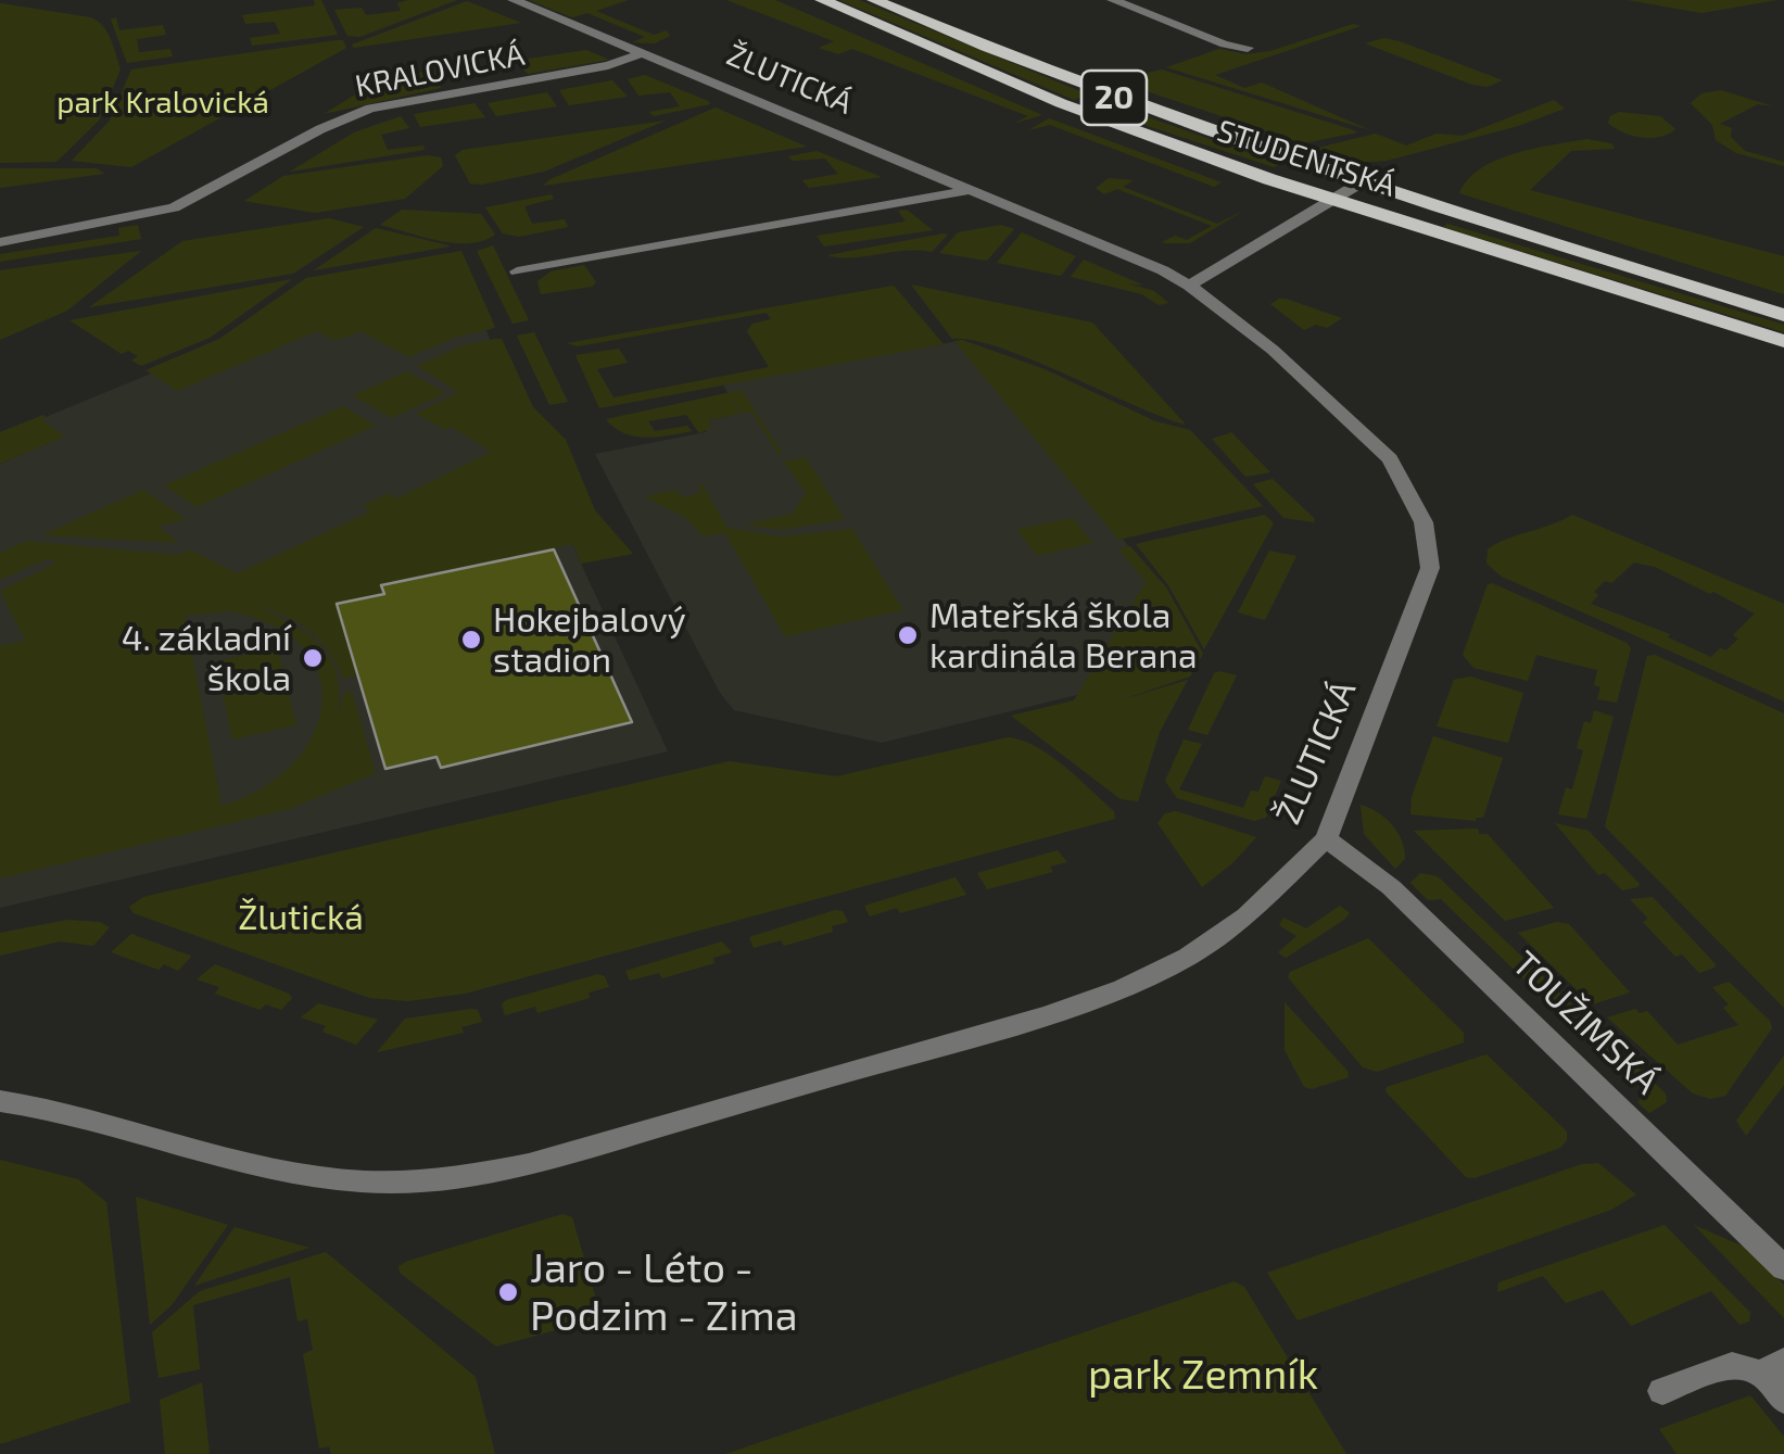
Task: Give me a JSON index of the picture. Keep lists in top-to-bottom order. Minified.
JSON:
{"streets":{"main road":["20","STUDENTSKÁ"],"street":["KRALOVICKÁ","ŽLUTICKÁ","TOUŽIMSKÁ"]},"crossings":[["KRALOVICKÁ","ŽLUTICKÁ"],["ŽLUTICKÁ","TOUŽIMSKÁ"]],"parks":["park Kralovická","Žlutická","park Zemník"],"places":["Mateřská škola kardinála Berana","Hokejbalový stadion","4. základní škola","Jaro - Léto - Podzim - Zima"]}
